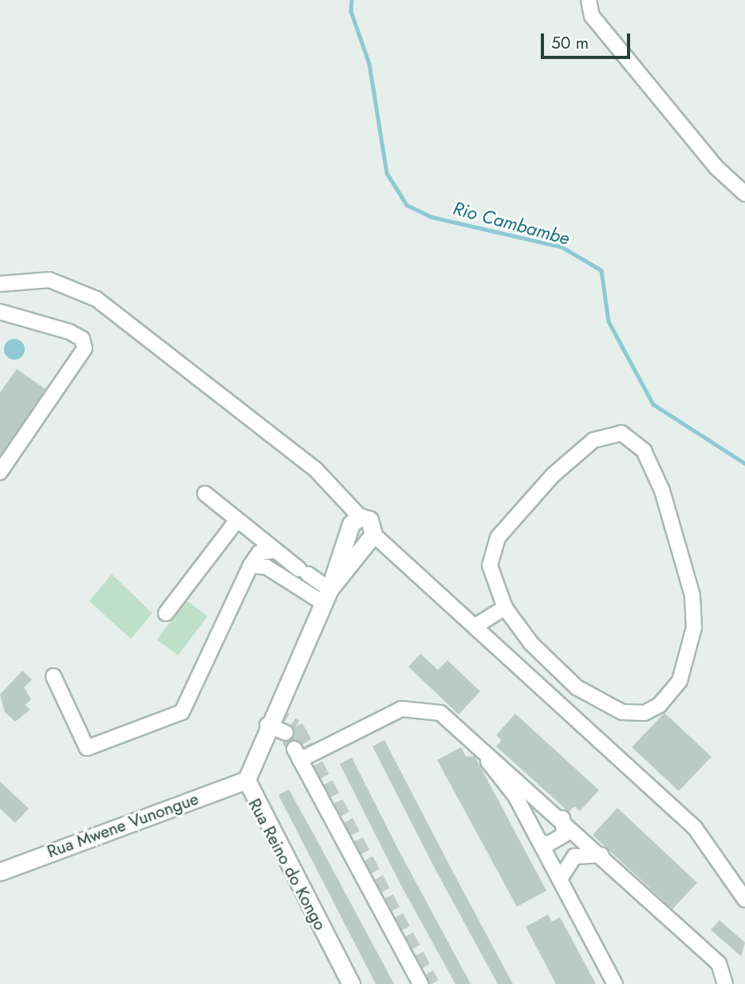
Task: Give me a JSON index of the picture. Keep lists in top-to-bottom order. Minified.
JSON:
{"streets":{"street":["Rua Mwene Vunongue","Rua Reino do Kongo"]},"crossings":[["Rua Mwene Vunongue","Rua Reino do Kongo"]],"water":["Rio Cambambe"],"scale_bar":"50 m"}
